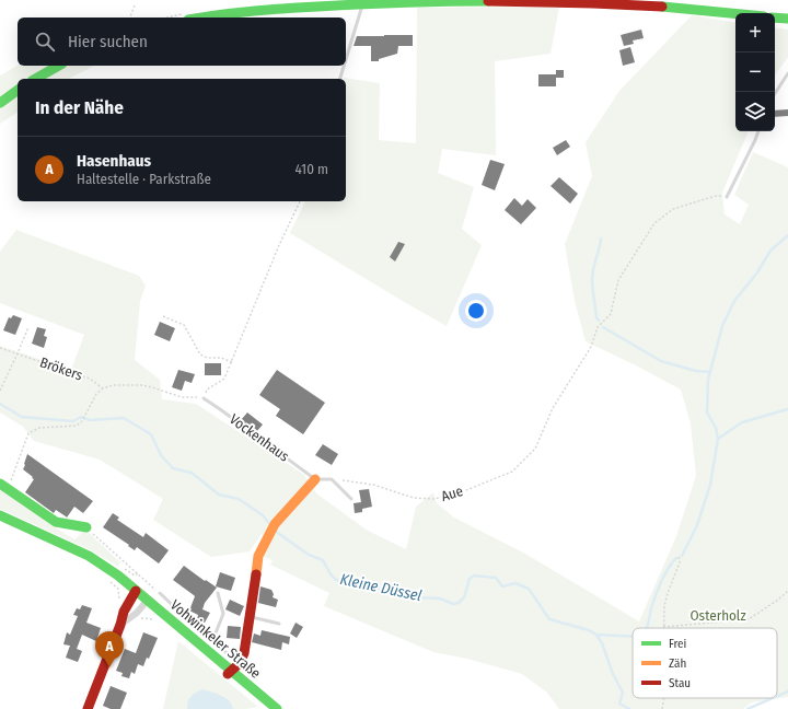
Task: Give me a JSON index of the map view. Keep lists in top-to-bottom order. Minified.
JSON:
{"streets":{"main road":["Vohwinkeler Straße"],"lane":["Vockenhaus"],"path":["Brökers","Aue"]},"water":["Kleine Düssel"],"parks":["Osterholz"],"legend":["Frei","Zäh","Stau"],"page":{"map_buttons":["+","−"],"search":"Hier suchen","heading":"In der Nähe","list":[{"mark":"A","name":"Hasenhaus","note":"Haltestelle · Parkstraße","value":"410 m"}],"pins":"A"}}
